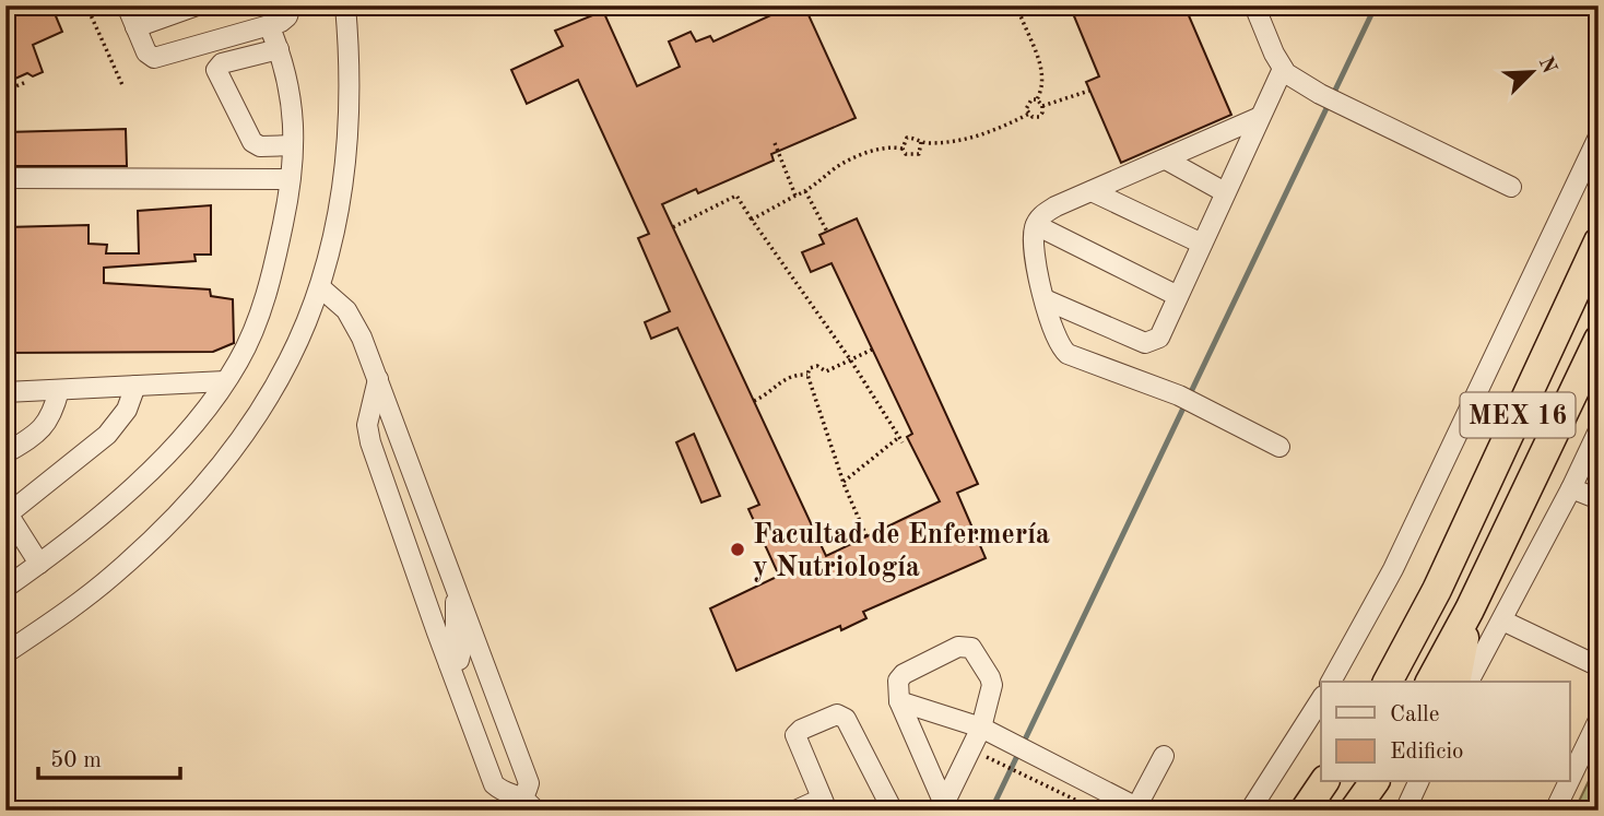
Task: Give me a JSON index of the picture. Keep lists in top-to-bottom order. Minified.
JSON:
{"streets":{"highway":["MEX 16"]},"places":["Facultad de Enfermería y Nutriología"],"legend":["Calle","Edificio"],"scale_bar":"50 m","north":"top right"}
